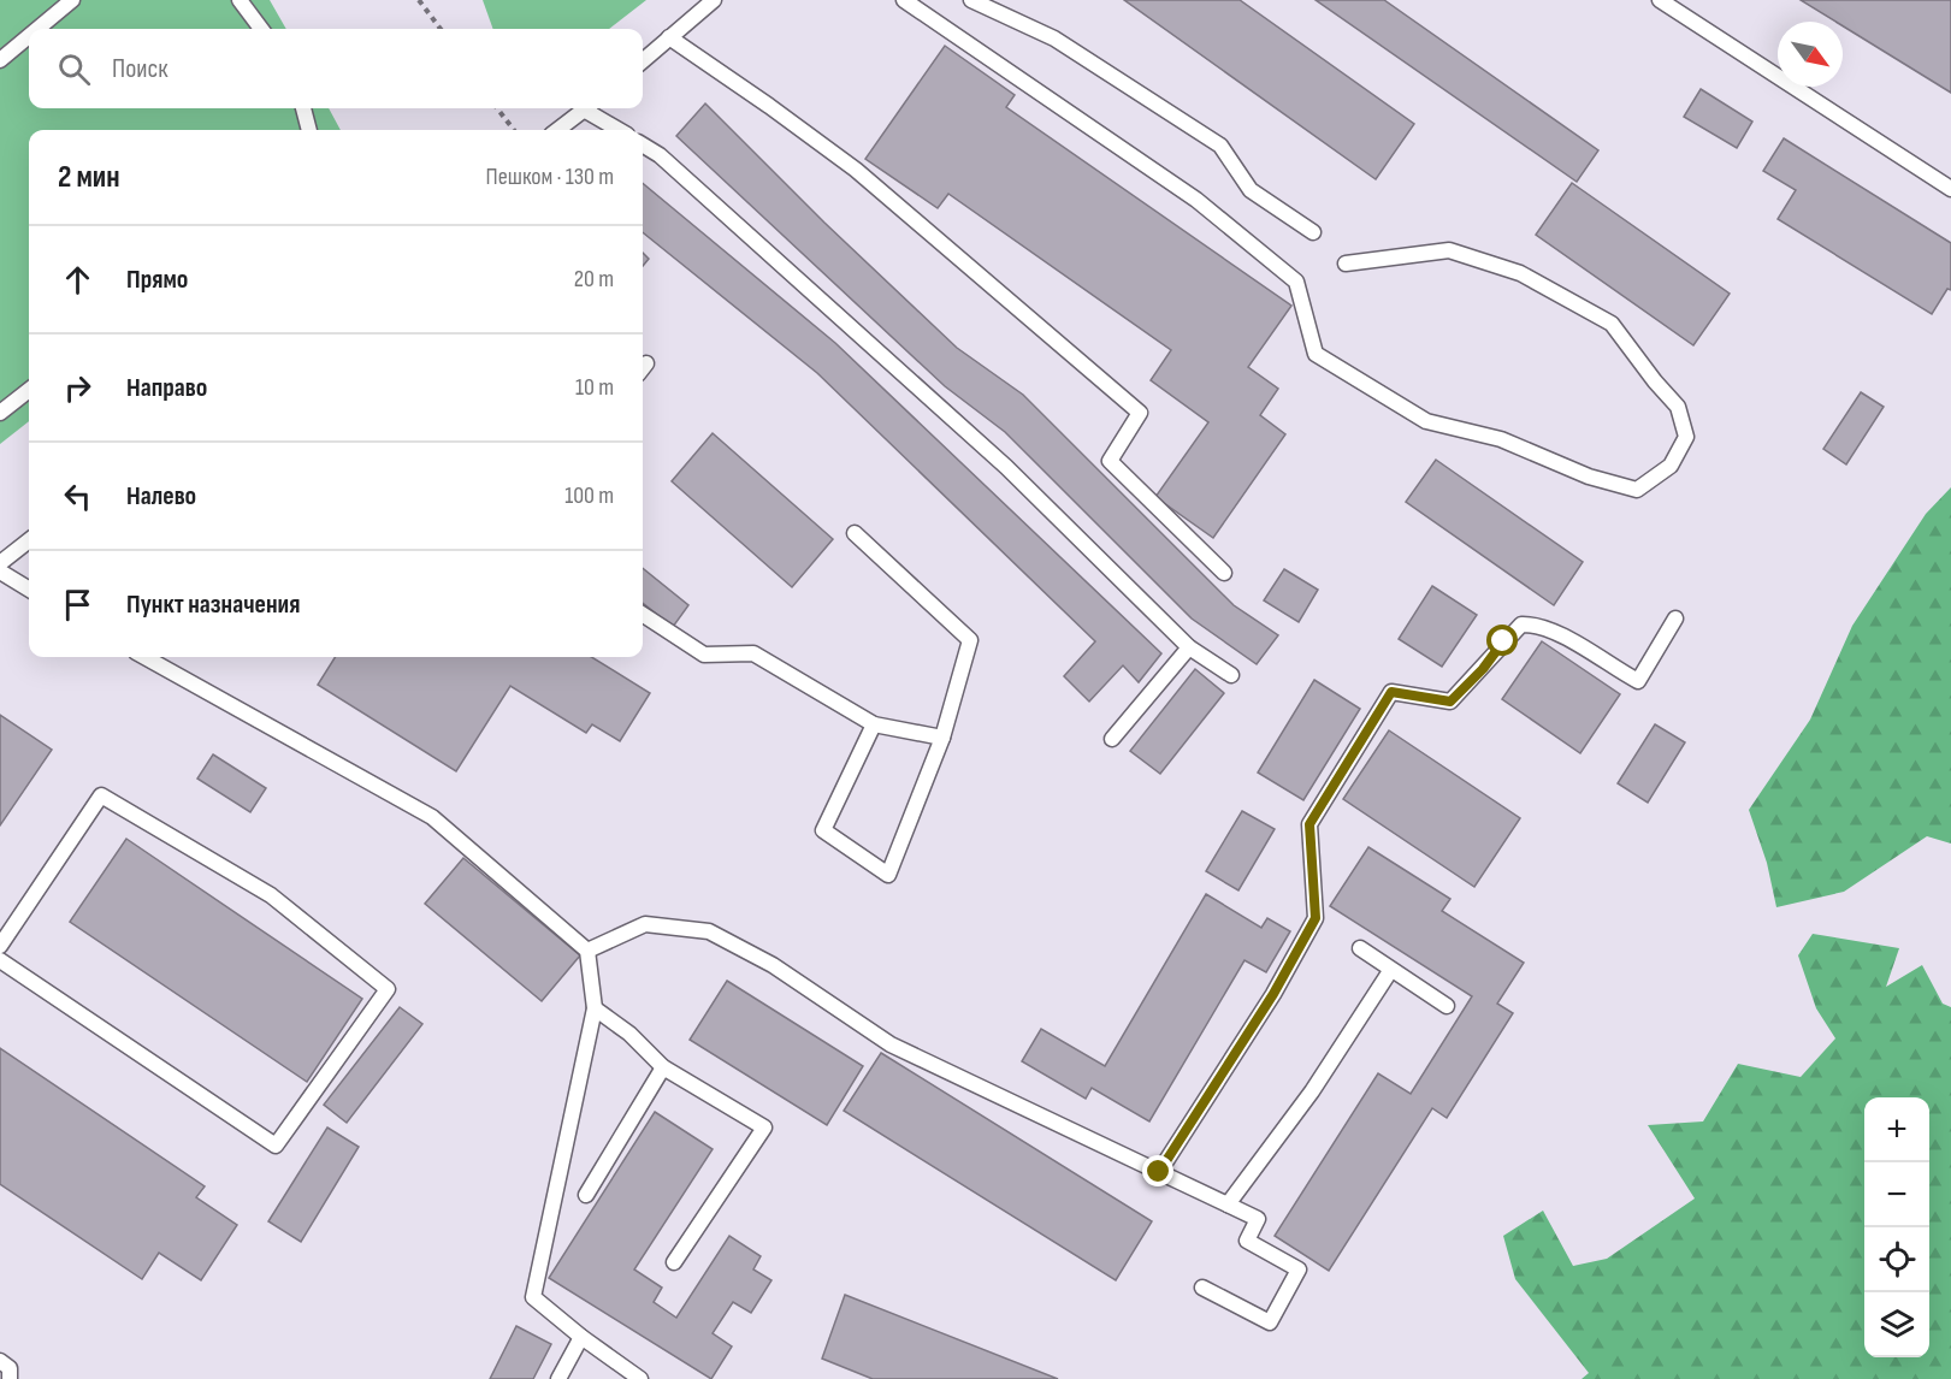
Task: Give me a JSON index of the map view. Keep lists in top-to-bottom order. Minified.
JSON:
{"north":"bottom right","page":{"search":"Поиск","heading":["2 мин","Пешком · 130 m"],"list":[["Прямо","20 m"],["Направо","10 m"],["Налево","100 m"],"Пункт назначения"],"map_buttons":["+","−"]}}
